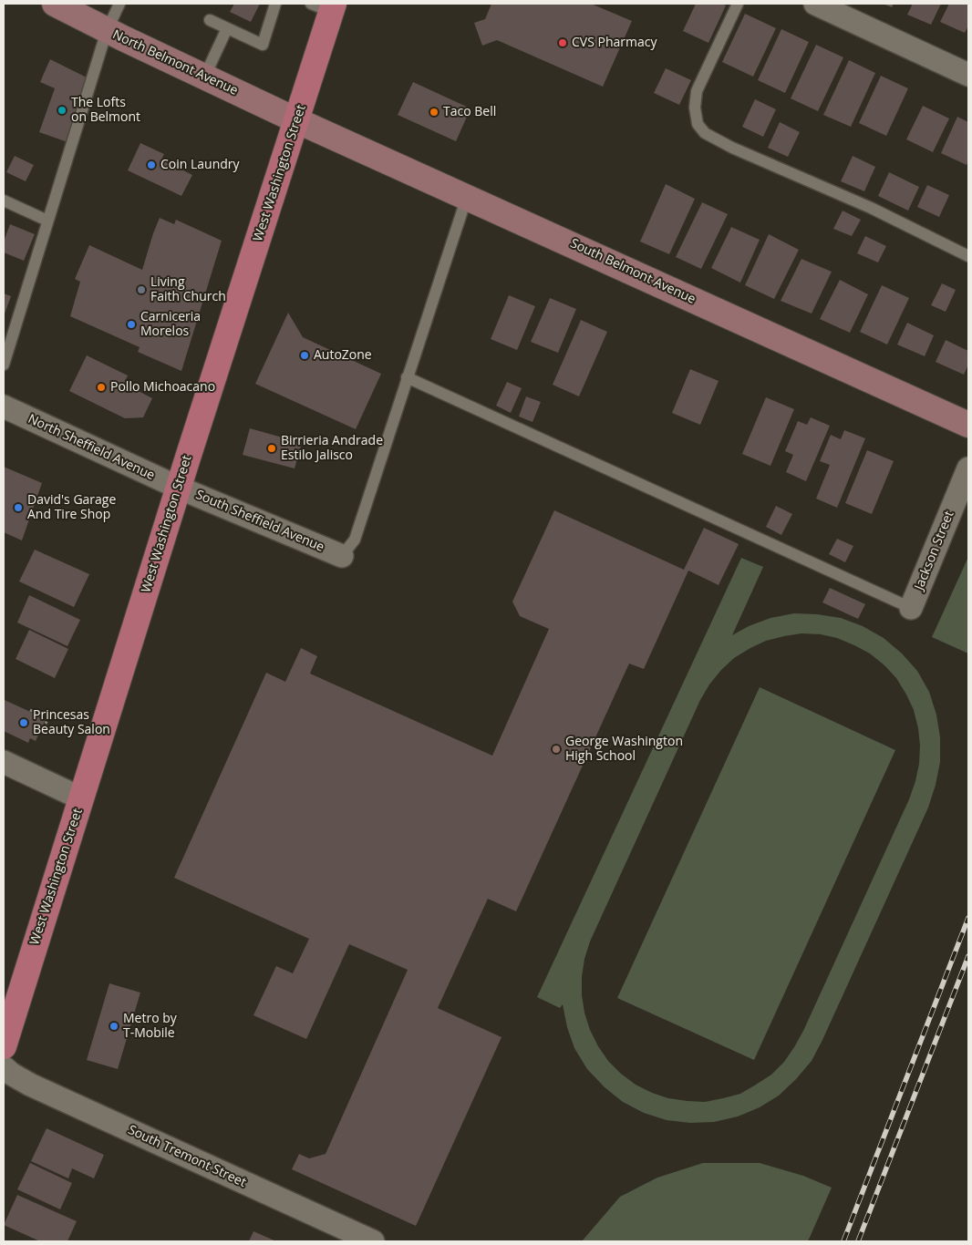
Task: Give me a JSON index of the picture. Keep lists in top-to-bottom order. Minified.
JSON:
{"streets":{"main road":["North Belmont Avenue","West Washington Street","South Belmont Avenue"],"street":["North Sheffield Avenue","South Sheffield Avenue","Jackson Street","South Tremont Street"]},"crossings":[["North Belmont Avenue","West Washington Street"],["North Belmont Avenue","South Belmont Avenue"],["West Washington Street","South Belmont Avenue"],["West Washington Street","North Sheffield Avenue"],["West Washington Street","South Sheffield Avenue"],["North Sheffield Avenue","South Sheffield Avenue"]],"places":["CVS Pharmacy","The Lofts on Belmont","Taco Bell","Coin Laundry","Living Faith Church","Carniceria Morelos","AutoZone","Pollo Michoacano","Birrieria Andrade Estilo Jalisco","David's Garage And Tire Shop","Princesas Beauty Salon","George Washington High School","Metro by T-Mobile"]}
